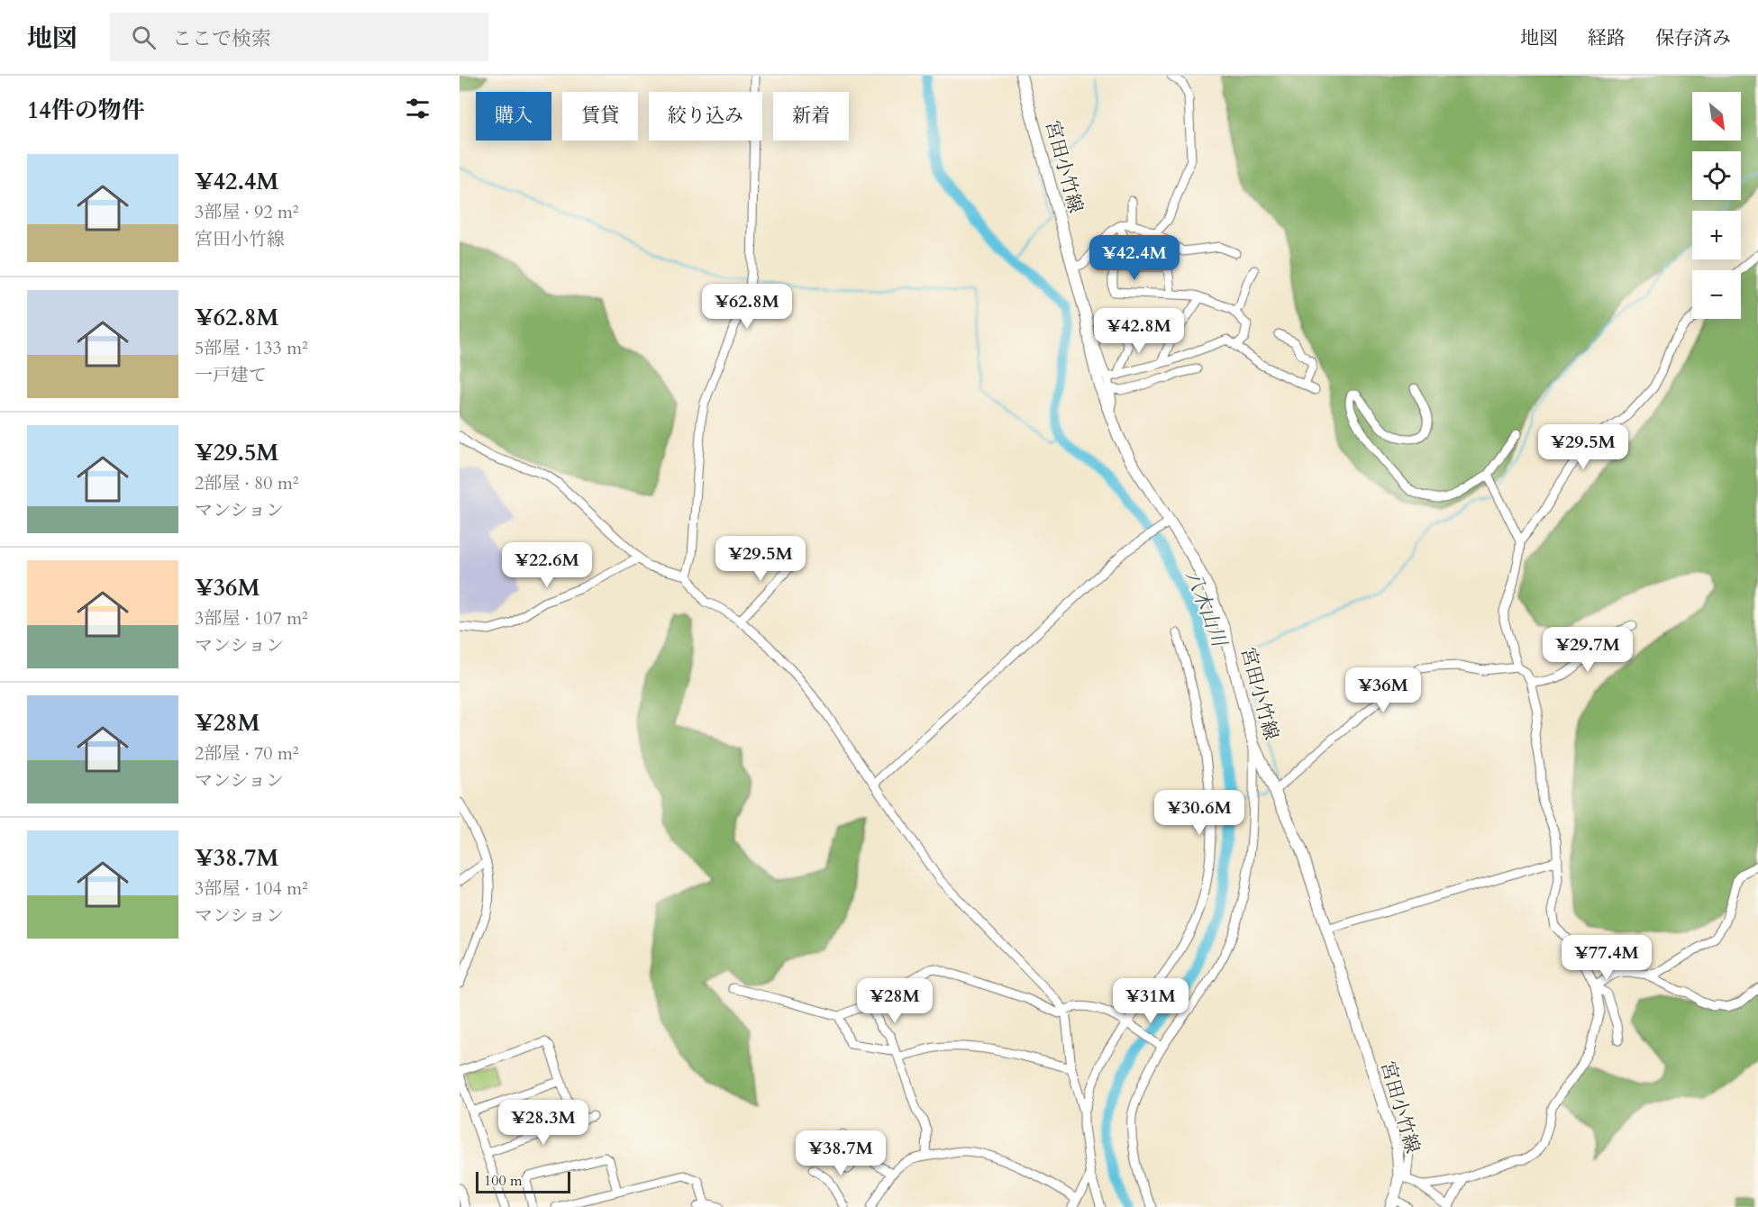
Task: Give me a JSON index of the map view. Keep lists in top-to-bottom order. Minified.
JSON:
{"streets":{"main road":["宮田小竹線"]},"water":["八木山川"],"scale_bar":"100 m","north":"bottom right","page":{"header":"地図","search":"ここで検索","nav":["地図","経路","保存済み"],"heading":"14件の物件","map_buttons":["+","−"],"chip":["購入","賃貸","絞り込み","新着"],"list":[{"name":"¥42.4M","note":"3部屋 · 92 m² · 宮田小竹線"},{"name":"¥62.8M","note":"5部屋 · 133 m² · 一戸建て"},{"name":"¥29.5M","note":"2部屋 · 80 m² · マンション"},{"name":"¥36M","note":"3部屋 · 107 m² · マンション"},{"name":"¥28M","note":"2部屋 · 70 m² · マンション"},{"name":"¥38.7M","note":"3部屋 · 104 m² · マンション"}],"price":["¥42.4M","¥62.8M","¥42.8M","¥29.5M","¥29.5M","¥22.6M","¥29.7M","¥36M","¥30.6M","¥77.4M","¥28M","¥31M","¥28.3M","¥38.7M"],"scale":"100 m"}}
